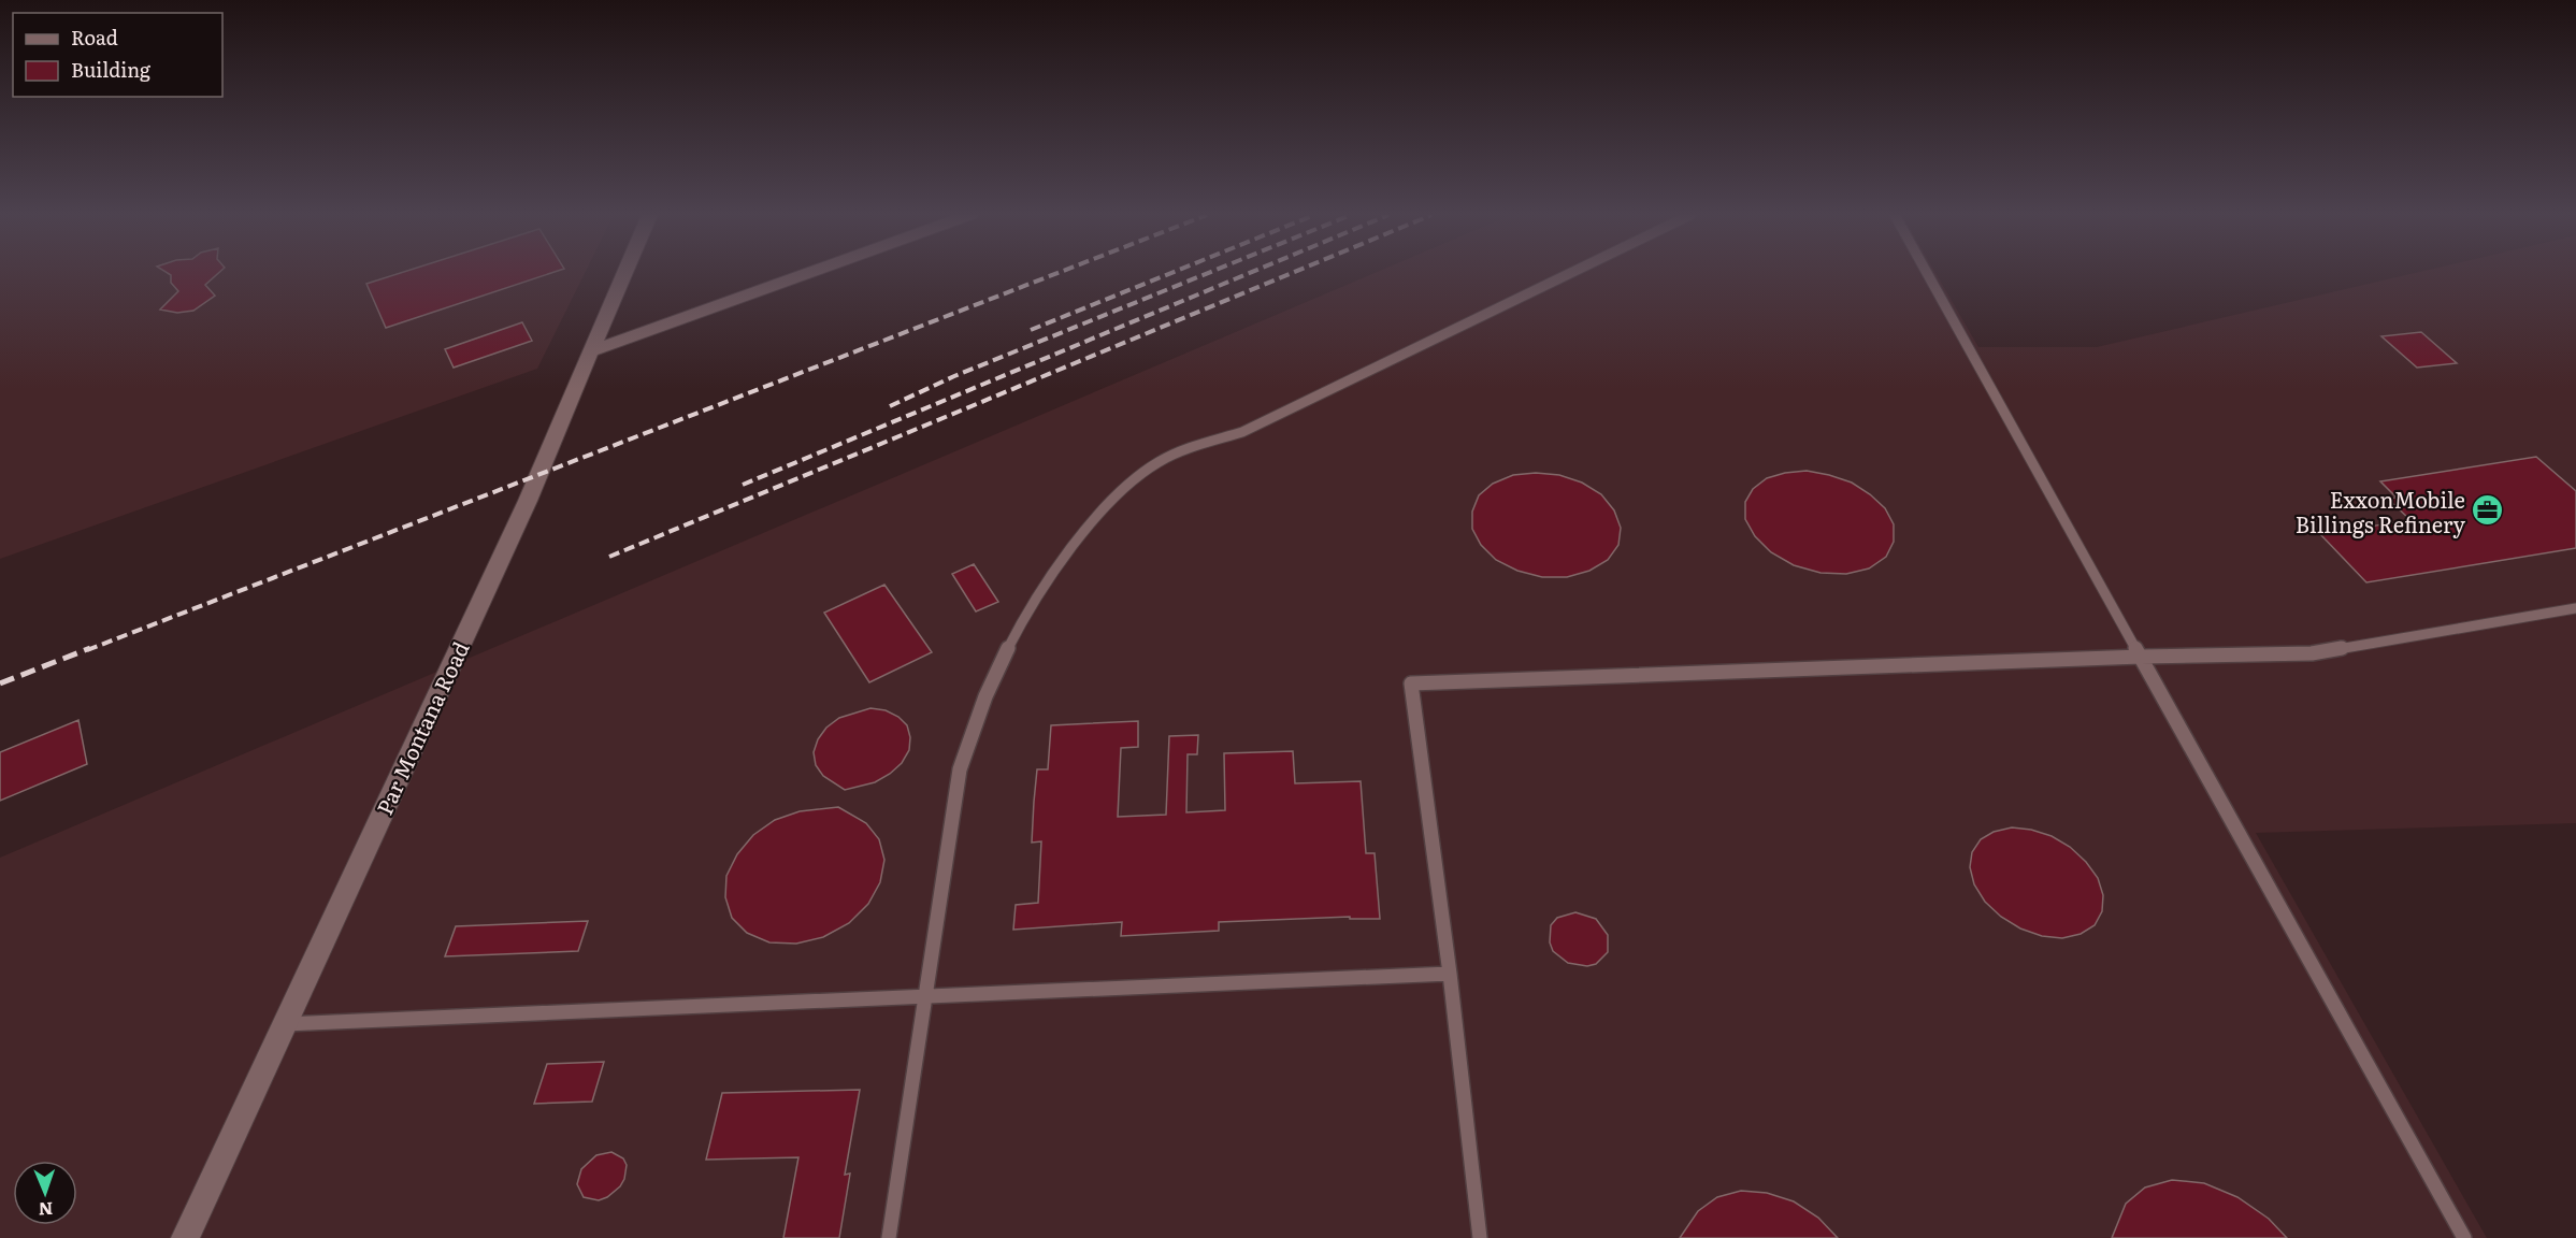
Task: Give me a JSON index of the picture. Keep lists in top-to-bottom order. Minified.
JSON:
{"streets":{"street":["Par Montana Road"]},"places":{"office":["ExxonMobile Billings Refinery"]},"legend":["Road","Building"],"north":"bottom"}
